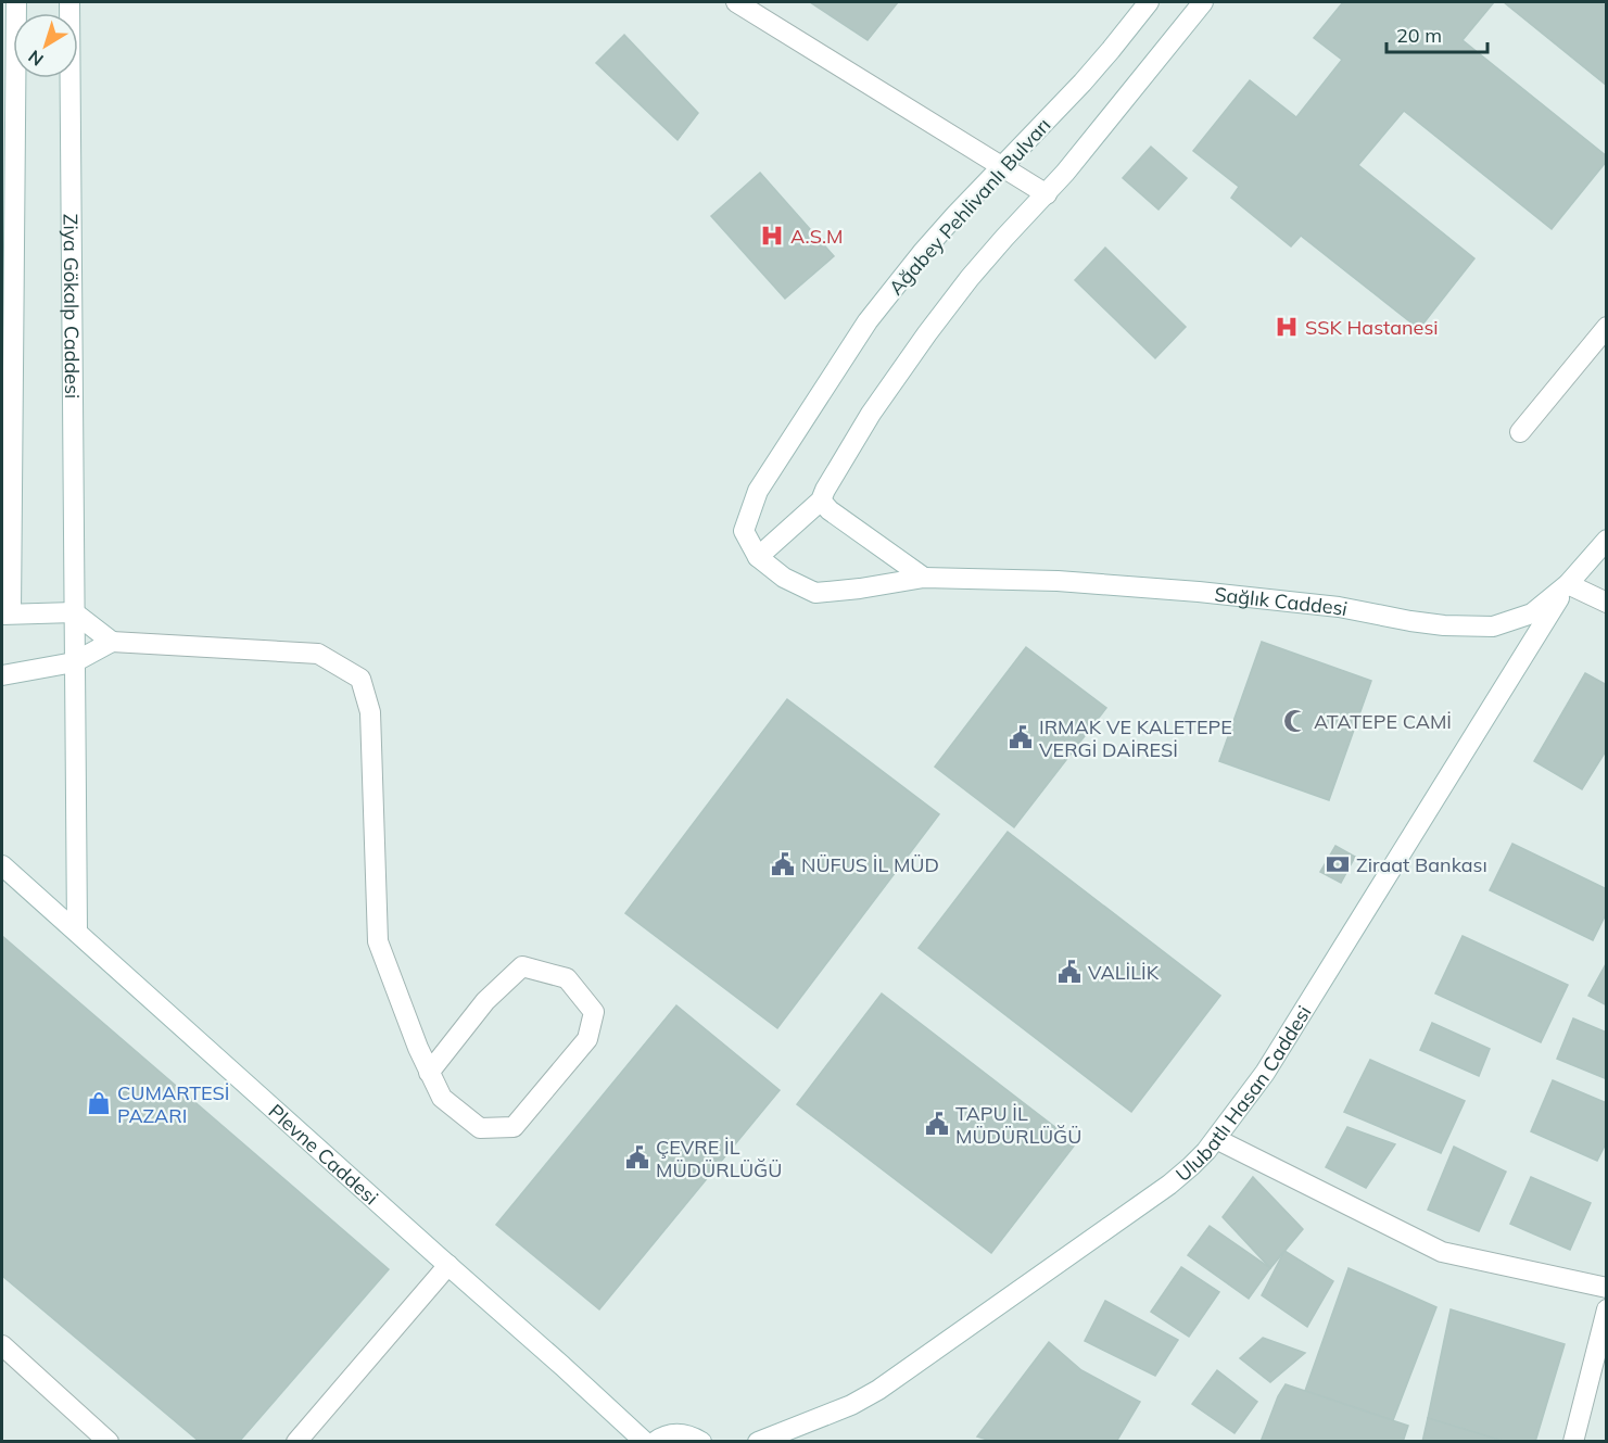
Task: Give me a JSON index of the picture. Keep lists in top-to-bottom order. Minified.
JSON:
{"streets":{"street":["Ağabey Pehlivanlı Bulvarı","Ziya Gökalp Caddesi","Sağlık Caddesi","Ulubatlı Hasan Caddesi","Plevne Caddesi"]},"crossings":[["Ağabey Pehlivanlı Bulvarı","Sağlık Caddesi"],["Sağlık Caddesi","Ulubatlı Hasan Caddesi"]],"places":{"hospital":["A.S.M","SSK Hastanesi"],"mosque":["ATATEPE CAMİ"],"public building":["IRMAK VE KALETEPE VERGİ DAİRESİ","NÜFUS İL MÜD","VALİLİK","TAPU İL MÜDÜRLÜĞÜ","ÇEVRE İL MÜDÜRLÜĞÜ"],"bank":["Ziraat Bankası"],"shop":["CUMARTESİ PAZARI"]},"scale_bar":"20 m","north":"bottom left"}
